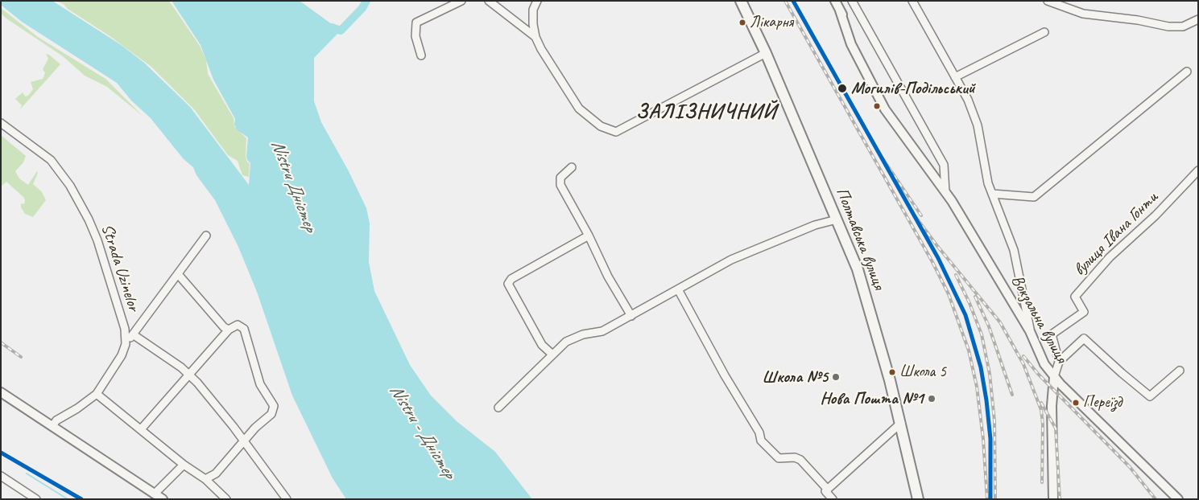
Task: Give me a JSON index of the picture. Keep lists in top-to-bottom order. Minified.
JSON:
{"streets":{"highway":["Полтавська вулиця"],"main road":["Вокзальна вулиця"],"street":["вулиця Івана Гонти","Strada Uzinelor"]},"districts":["ЗАЛІЗНИЧНИЙ"],"water":["Nistru Дністер","Nistru - Дністер"],"places":["Лікарня","Могилів-Подільський","Школа 5","Школа №5","Нова Пошта №1","Переїзд"]}
